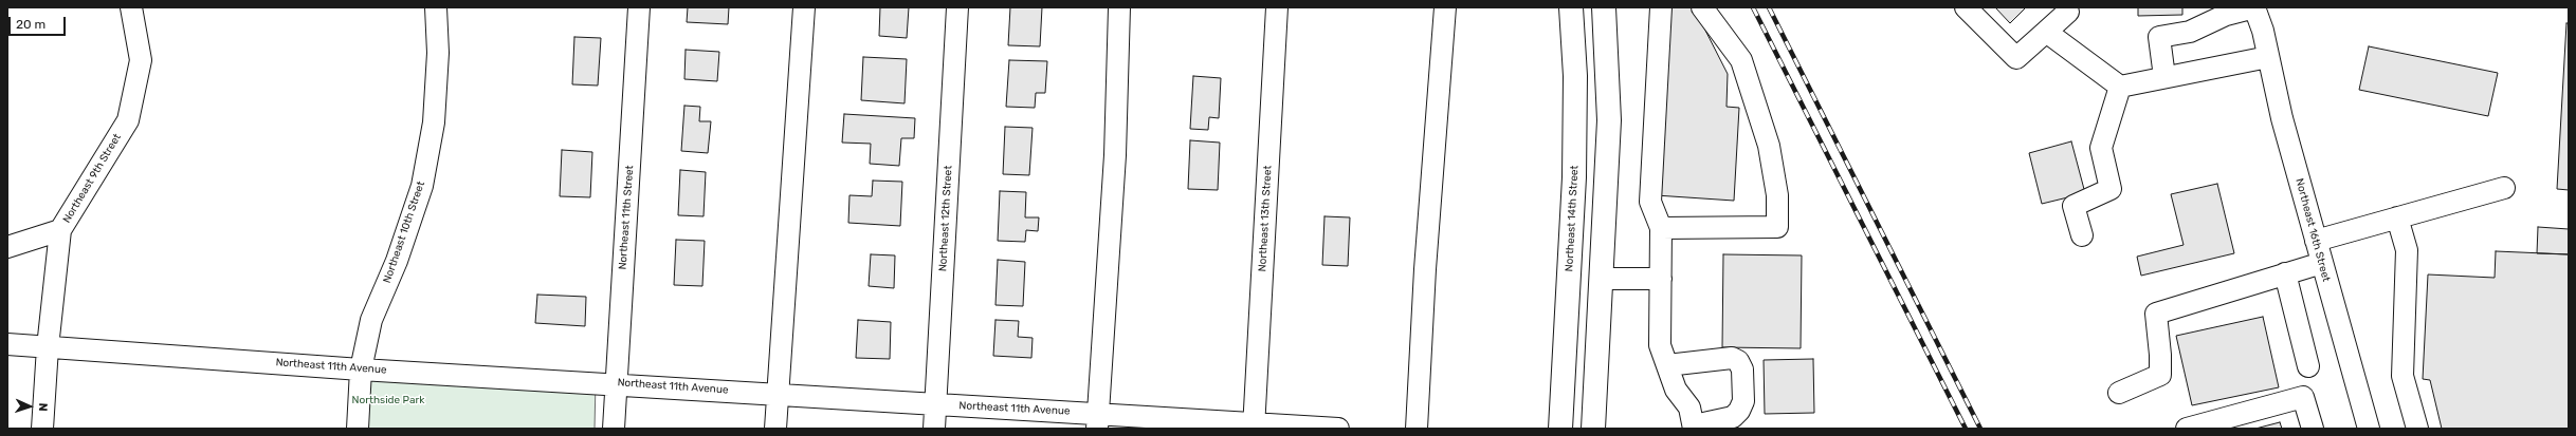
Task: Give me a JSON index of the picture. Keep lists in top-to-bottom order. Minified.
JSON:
{"streets":{"main road":["Northeast 14th Street"],"street":["Northeast 9th Street","Northeast 11th Street","Northeast 12th Street","Northeast 13th Street","Northeast 16th Street","Northeast 10th Street","Northeast 11th Avenue"]},"crossings":[["Northeast 9th Street","Northeast 11th Avenue"],["Northeast 11th Street","Northeast 11th Avenue"],["Northeast 12th Street","Northeast 11th Avenue"],["Northeast 13th Street","Northeast 11th Avenue"],["Northeast 10th Street","Northeast 11th Avenue"]],"parks":["Northside Park"],"scale_bar":"20 m","north":"right"}
